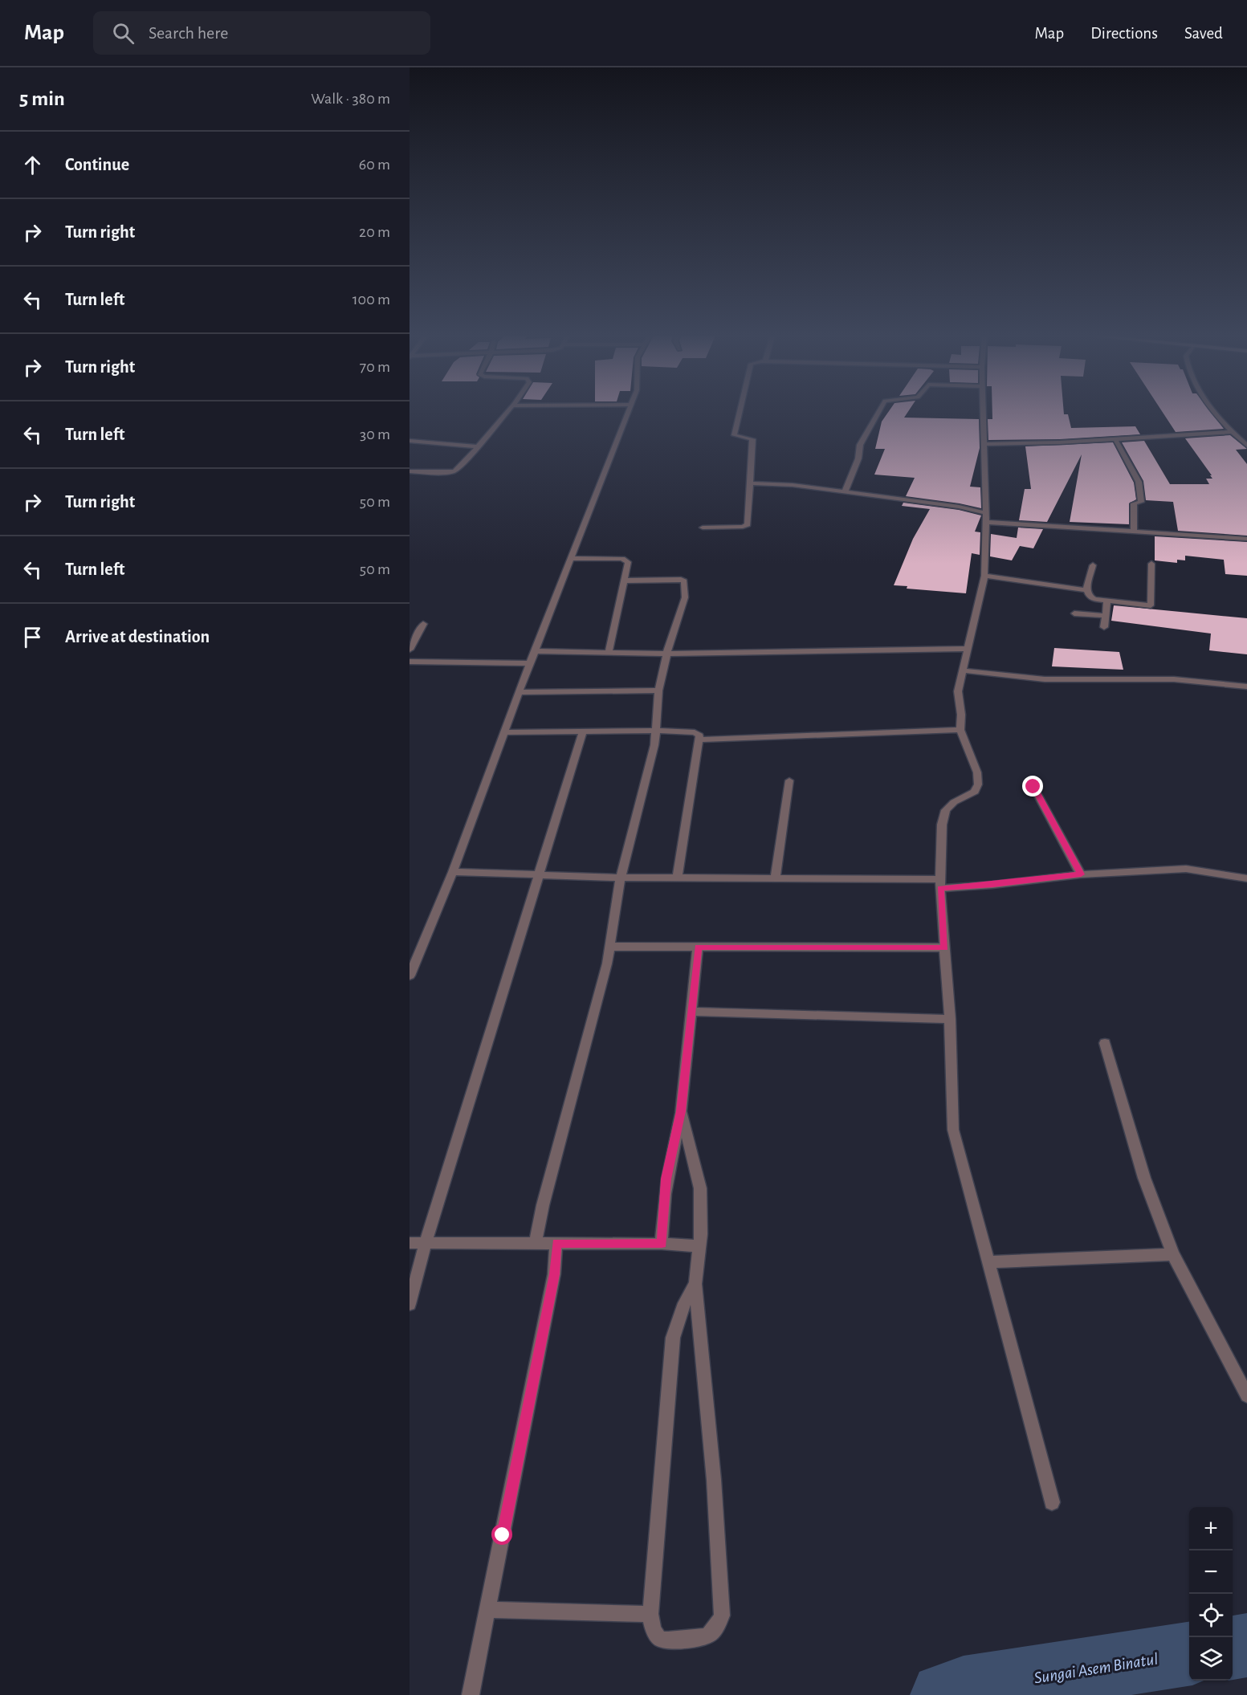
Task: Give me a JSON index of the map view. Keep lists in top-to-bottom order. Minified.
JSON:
{"water":["Sungai Asem Binatul"],"page":{"header":"Map","search":"Search here","nav":["Map","Directions","Saved"],"heading":["5 min","Walk · 380 m"],"list":[["Continue","60 m"],["Turn right","20 m"],["Turn left","100 m"],["Turn right","70 m"],["Turn left","30 m"],["Turn right","50 m"],["Turn left","50 m"],"Arrive at destination"],"map_buttons":["+","−"]}}
